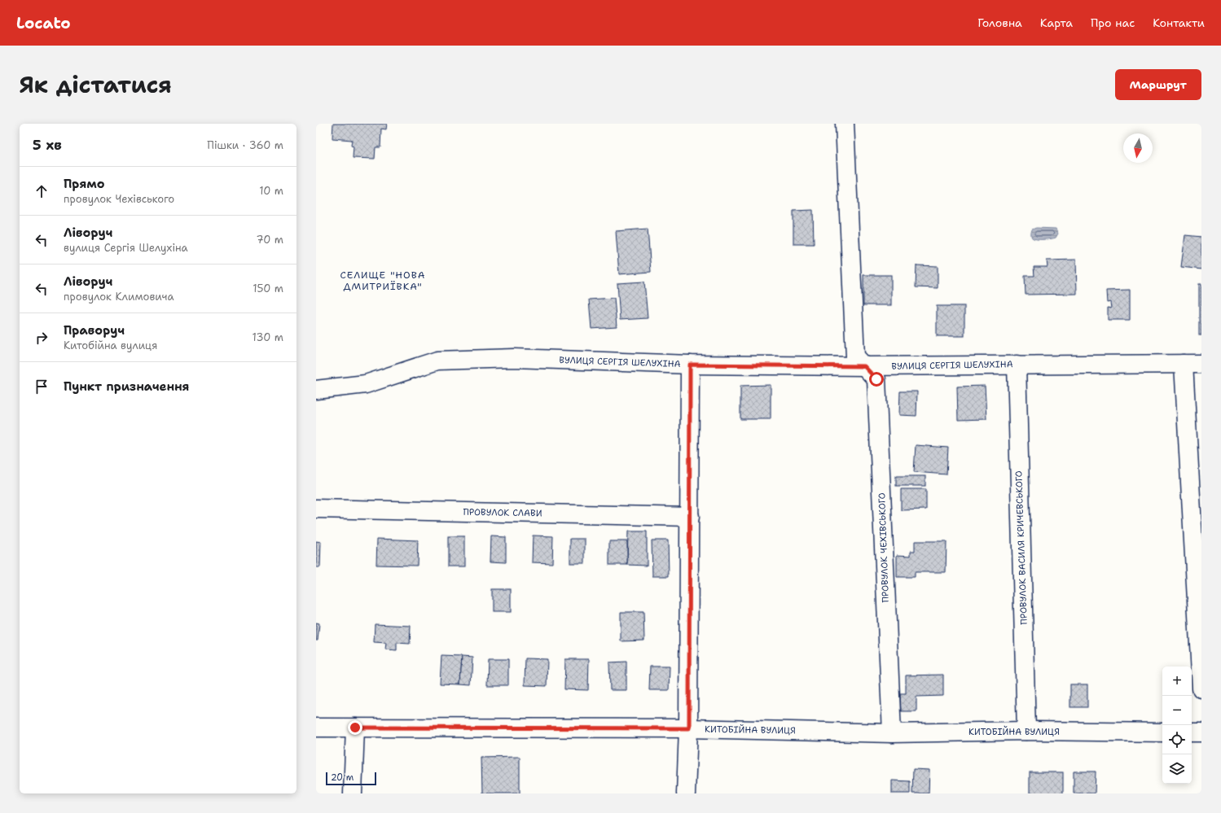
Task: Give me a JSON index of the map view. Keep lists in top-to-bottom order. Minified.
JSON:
{"streets":{"street":["ВУЛИЦЯ СЕРГІЯ ШЕЛУХІНА","ПРОВУЛОК СЛАВИ","ПРОВУЛОК ЧЕХІВСЬКОГО","ПРОВУЛОК ВАСИЛЯ КРИЧЕВСЬКОГО","КИТОБІЙНА ВУЛИЦЯ"]},"crossings":[["ВУЛИЦЯ СЕРГІЯ ШЕЛУХІНА","ПРОВУЛОК ЧЕХІВСЬКОГО"],["ВУЛИЦЯ СЕРГІЯ ШЕЛУХІНА","ПРОВУЛОК ВАСИЛЯ КРИЧЕВСЬКОГО"],["ПРОВУЛОК ЧЕХІВСЬКОГО","КИТОБІЙНА ВУЛИЦЯ"],["ПРОВУЛОК ВАСИЛЯ КРИЧЕВСЬКОГО","КИТОБІЙНА ВУЛИЦЯ"]],"districts":["СЕЛИЩЕ \"НОВА ДМИТРИЇВКА\""],"scale_bar":"20 m","north":"bottom","page":{"header":"Locato","nav":["Головна","Карта","Про нас","Контакти"],"title":"Як дістатися","buttons":"Маршрут","heading":["5 хв","Пішки · 360 m"],"list":[["Прямо","провулок Чехівського","10 m"],["Ліворуч","вулиця Сергія Шелухіна","70 m"],["Ліворуч","провулок Климовича","150 m"],["Праворуч","Китобійна вулиця","130 m"],"Пункт призначення"],"map_buttons":["+","−"],"scale":"20 m"}}
